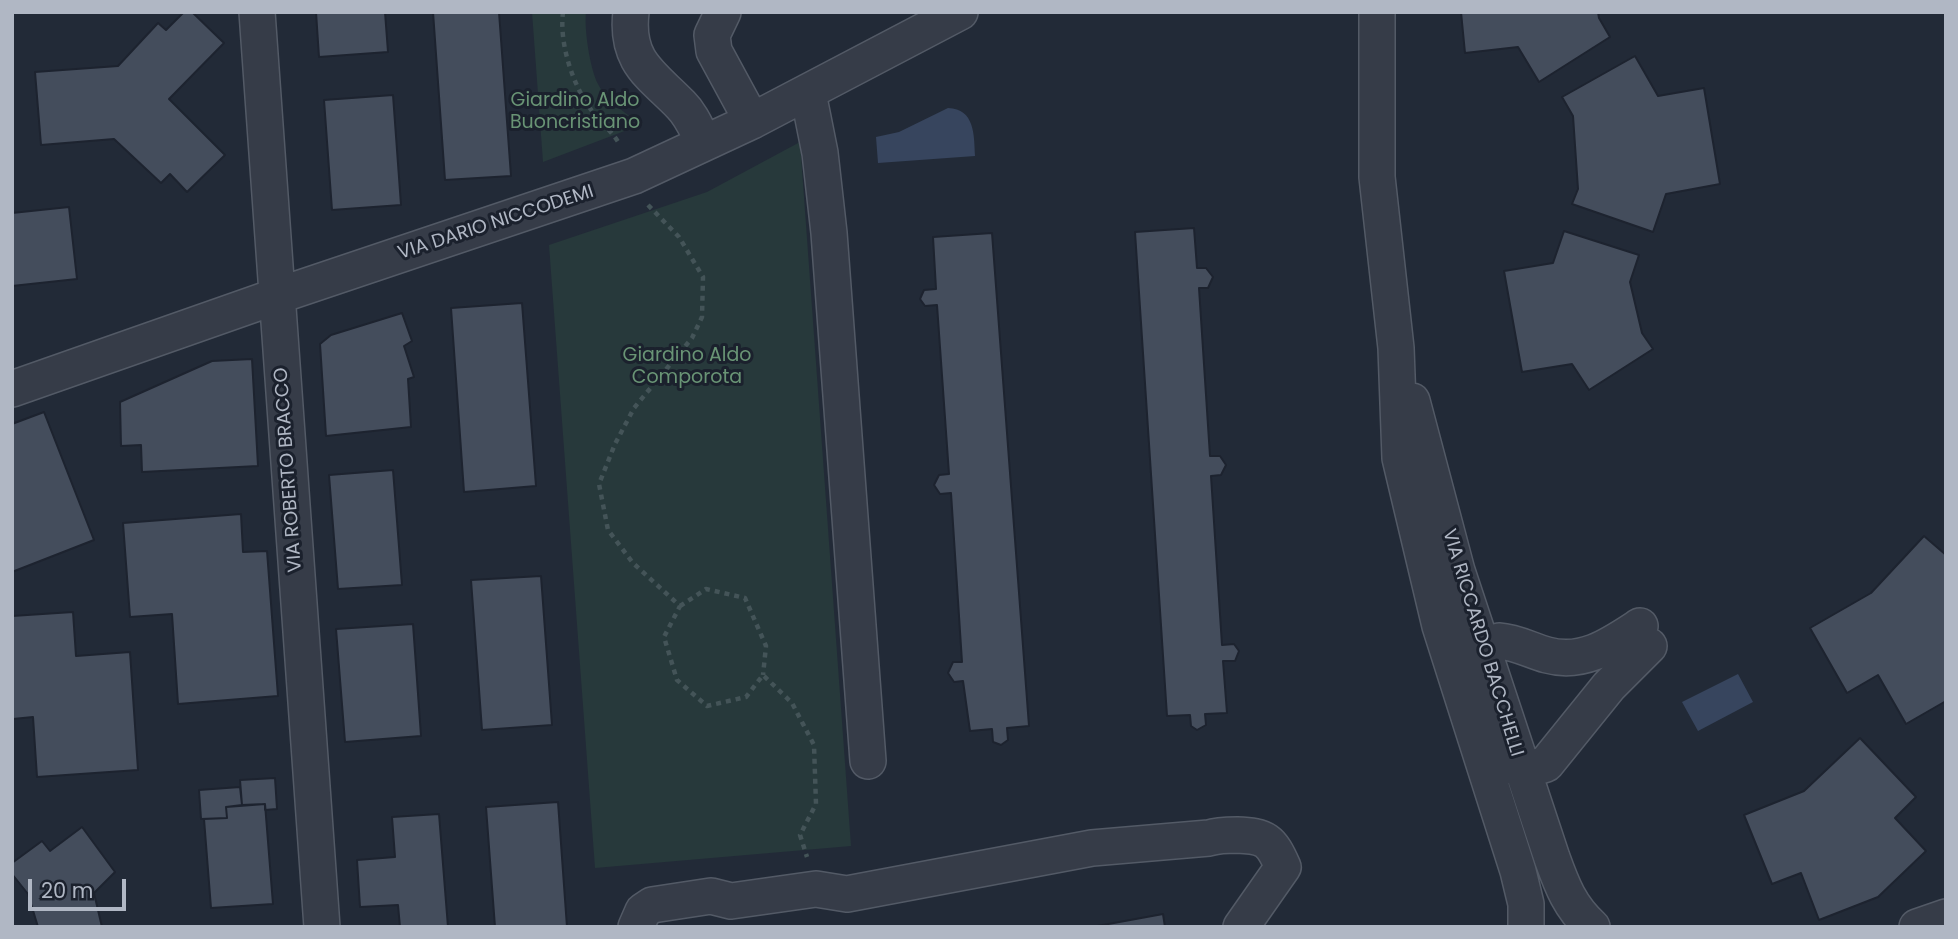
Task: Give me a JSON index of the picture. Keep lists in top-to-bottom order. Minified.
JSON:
{"streets":{"street":["VIA DARIO NICCODEMI","VIA ROBERTO BRACCO","VIA RICCARDO BACCHELLI"]},"crossings":[["VIA DARIO NICCODEMI","VIA ROBERTO BRACCO"]],"parks":["Giardino Aldo Buoncristiano","Giardino Aldo Comporota"],"scale_bar":"20 m"}
